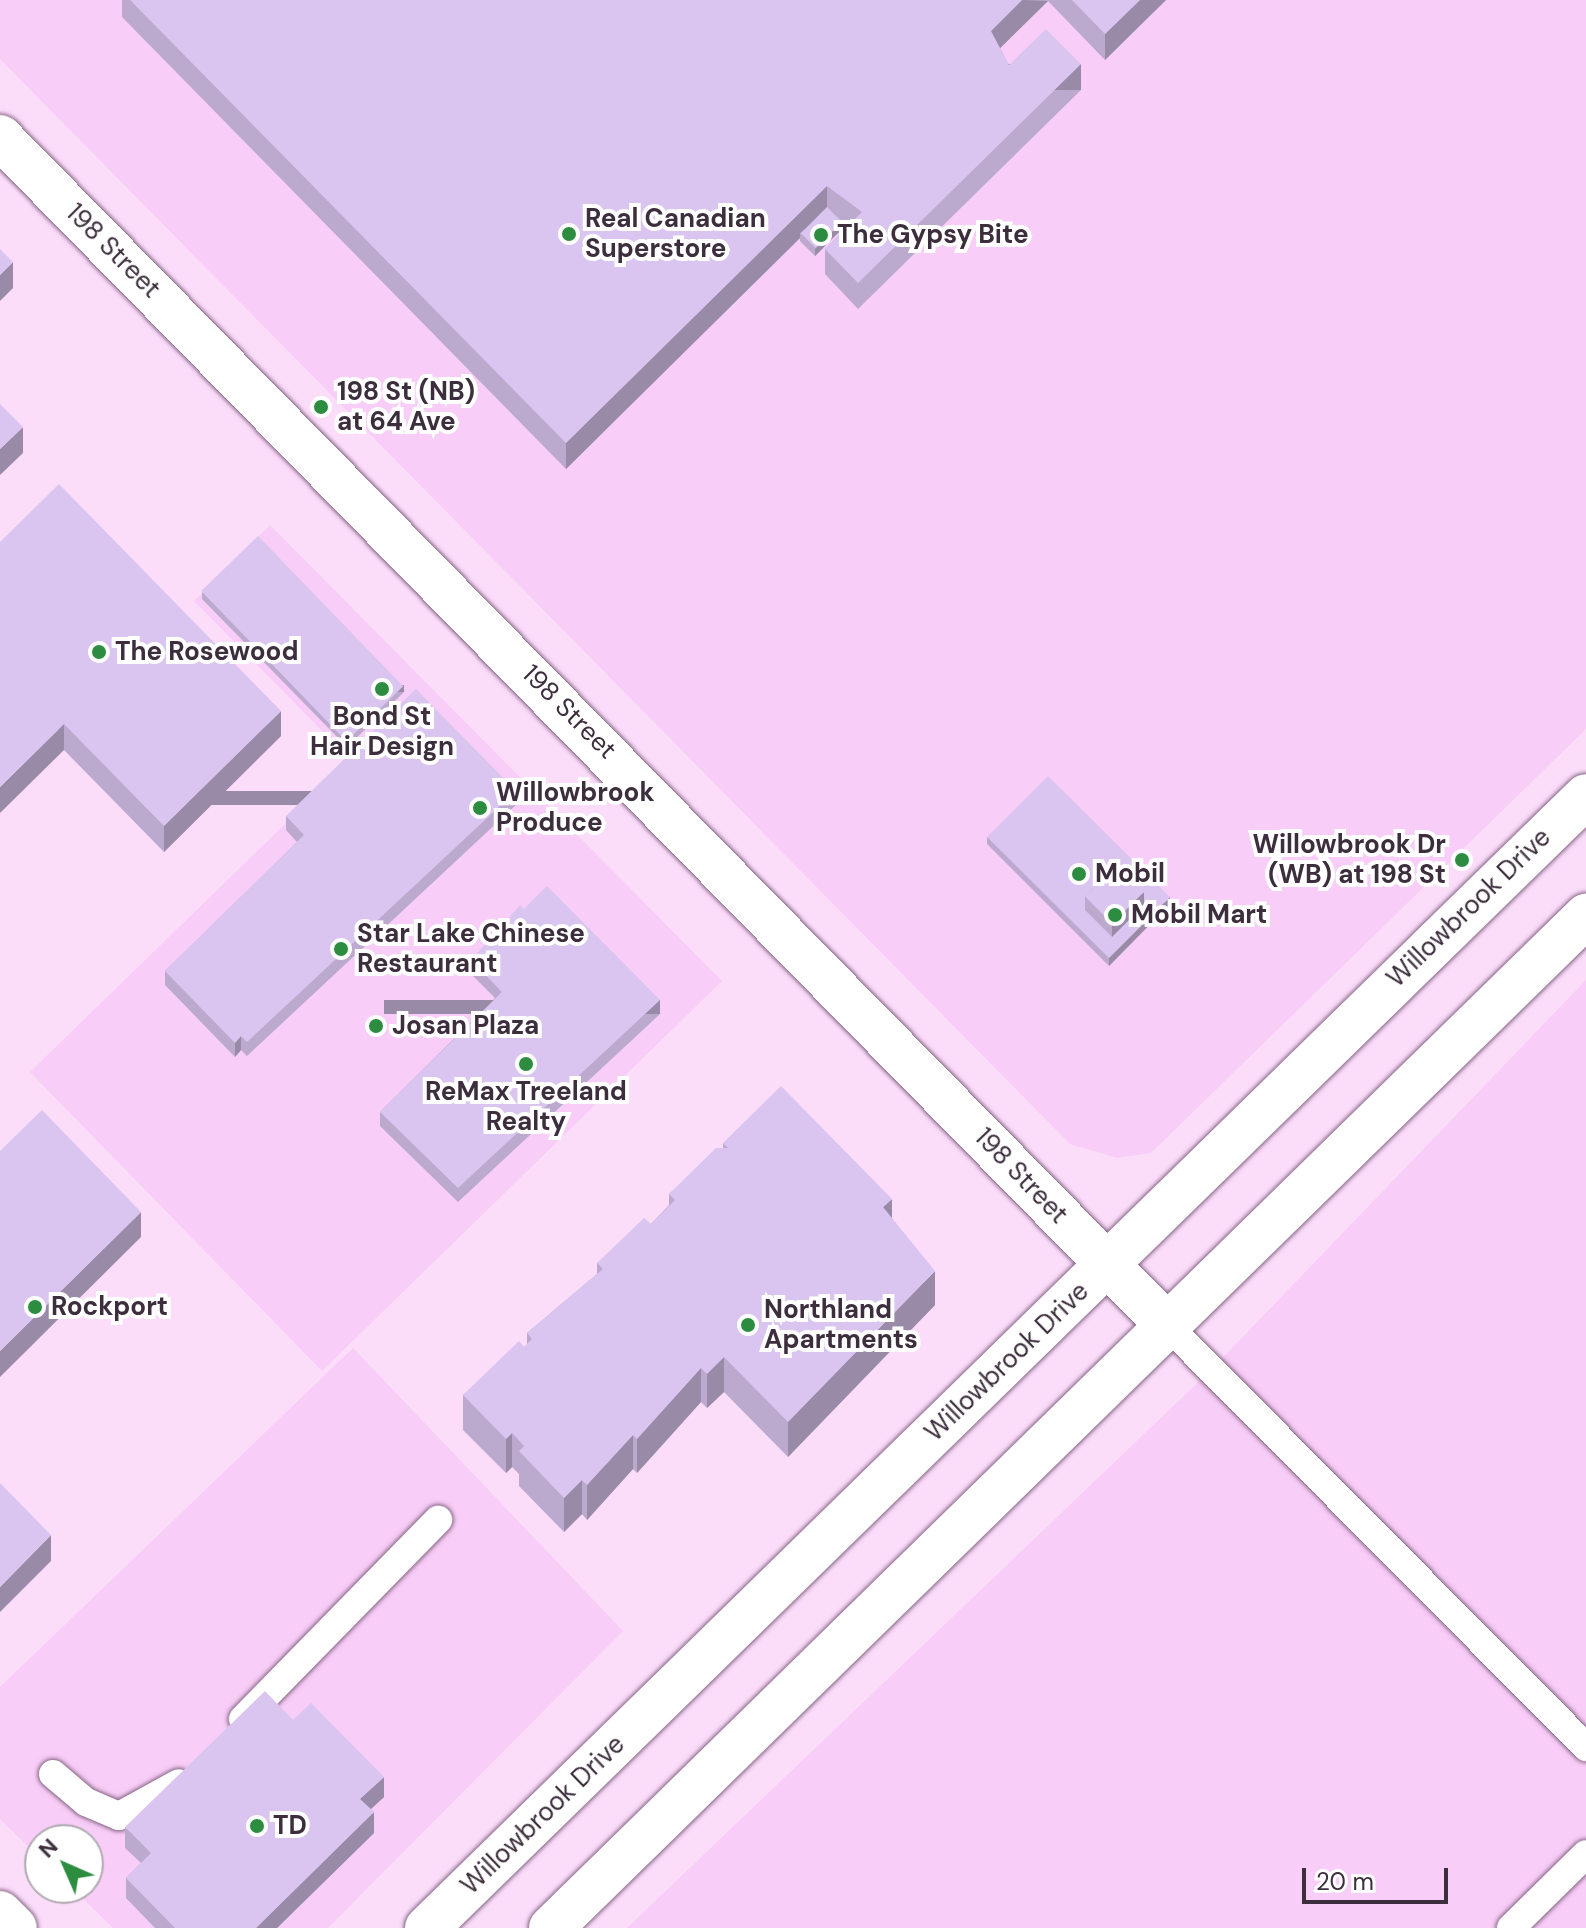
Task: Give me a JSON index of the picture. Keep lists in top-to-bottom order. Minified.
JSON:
{"streets":{"main road":["198 Street","Willowbrook Drive"]},"crossings":[["198 Street","Willowbrook Drive"]],"places":["Real Canadian Superstore","The Gypsy Bite","198 St (NB) at 64 Ave","The Rosewood","Bond St Hair Design","Willowbrook Produce","Willowbrook Dr (WB) at 198 St","Mobil","Mobil Mart","Star Lake Chinese Restaurant","Josan Plaza","ReMax Treeland Realty","Rockport","Northland Apartments","TD"],"scale_bar":"20 m","north":"top left"}
